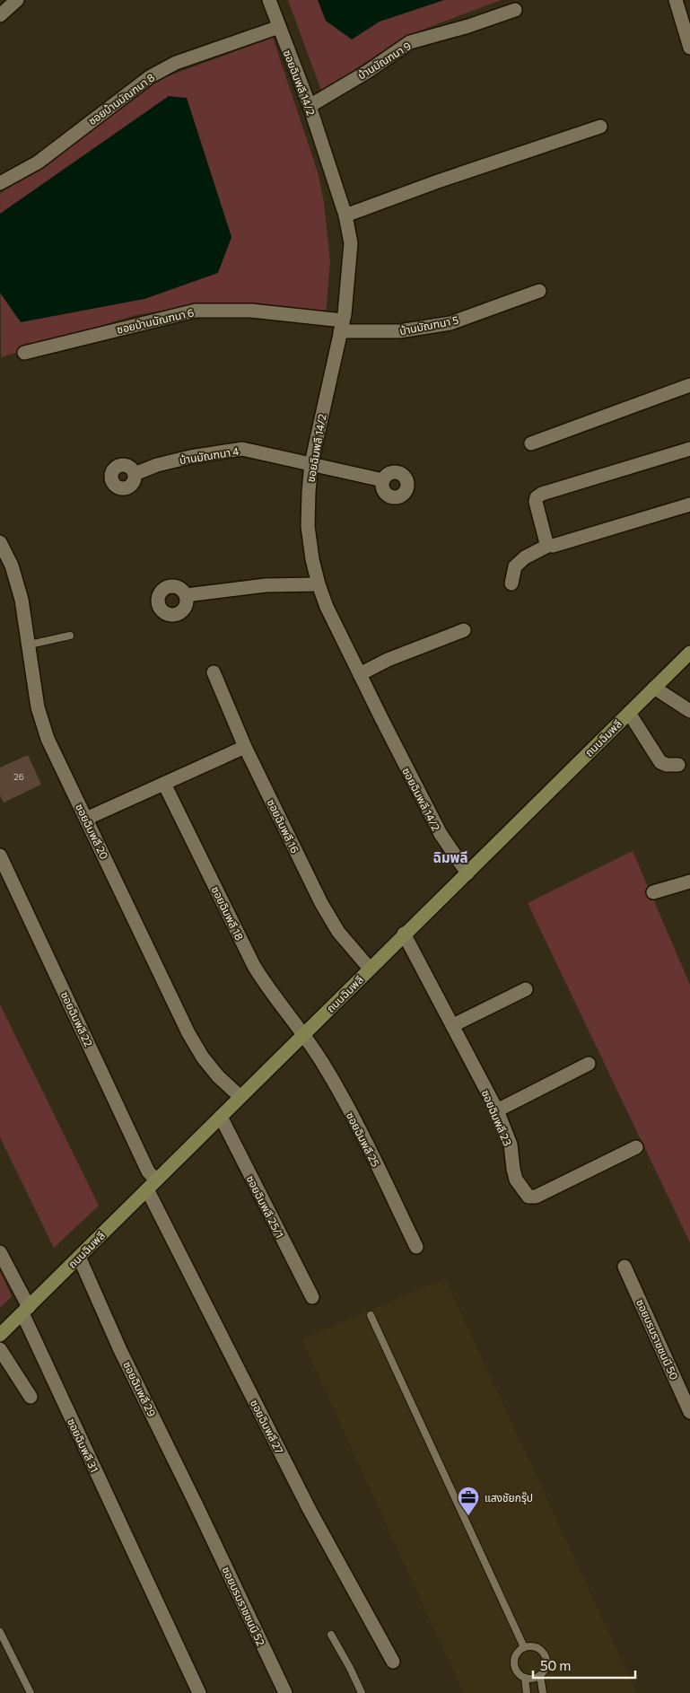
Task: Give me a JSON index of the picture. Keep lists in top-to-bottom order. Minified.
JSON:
{"streets":{"street":["บ้านมัณฑนา 9","ซอยฉิมพลี 14/2","ซอยบ้านมัณฑนา 8","ซอยบ้านมัณฑนา 6","บ้านมัณฑนา 5","บ้านมัณฑนา 4","ถนนฉิมพลี","ซอยฉิมพลี 16","ซอยฉิมพลี 20","ซอยฉิมพลี 18","ซอยฉิมพลี 22","ซอยฉิมพลี 23","ซอยฉิมพลี 25","ซอยฉิมพลี 25/1","ซอยบรมราชชนนี 50","ซอยฉิมพลี 29","ซอยฉิมพลี 27","ซอยฉิมพลี 31","ซอยบรมราชชนนี 52"]},"crossings":[["บ้านมัณฑนา 9","ซอยฉิมพลี 14/2"],["ซอยฉิมพลี 14/2","ซอยบ้านมัณฑนา 8"],["ซอยฉิมพลี 14/2","ซอยบ้านมัณฑนา 6"],["ซอยฉิมพลี 14/2","บ้านมัณฑนา 5"],["ซอยฉิมพลี 14/2","บ้านมัณฑนา 4"],["ซอยฉิมพลี 14/2","ถนนฉิมพลี"],["ซอยบ้านมัณฑนา 6","บ้านมัณฑนา 5"],["ถนนฉิมพลี","ซอยฉิมพลี 16"],["ถนนฉิมพลี","ซอยฉิมพลี 20"],["ถนนฉิมพลี","ซอยฉิมพลี 18"],["ถนนฉิมพลี","ซอยฉิมพลี 22"],["ถนนฉิมพลี","ซอยฉิมพลี 23"],["ถนนฉิมพลี","ซอยฉิมพลี 25"],["ถนนฉิมพลี","ซอยฉิมพลี 25/1"],["ถนนฉิมพลี","ซอยฉิมพลี 29"],["ถนนฉิมพลี","ซอยฉิมพลี 27"],["ถนนฉิมพลี","ซอยฉิมพลี 31"],["ซอยฉิมพลี 18","ซอยฉิมพลี 25"],["ซอยฉิมพลี 22","ซอยฉิมพลี 27"],["ซอยฉิมพลี 29","ซอยบรมราชชนนี 52"]],"districts":["ฉิมพลี"],"places":{"office":["แสงชัยกรุ๊ป"]},"house_numbers":["26"],"scale_bar":"50 m"}
